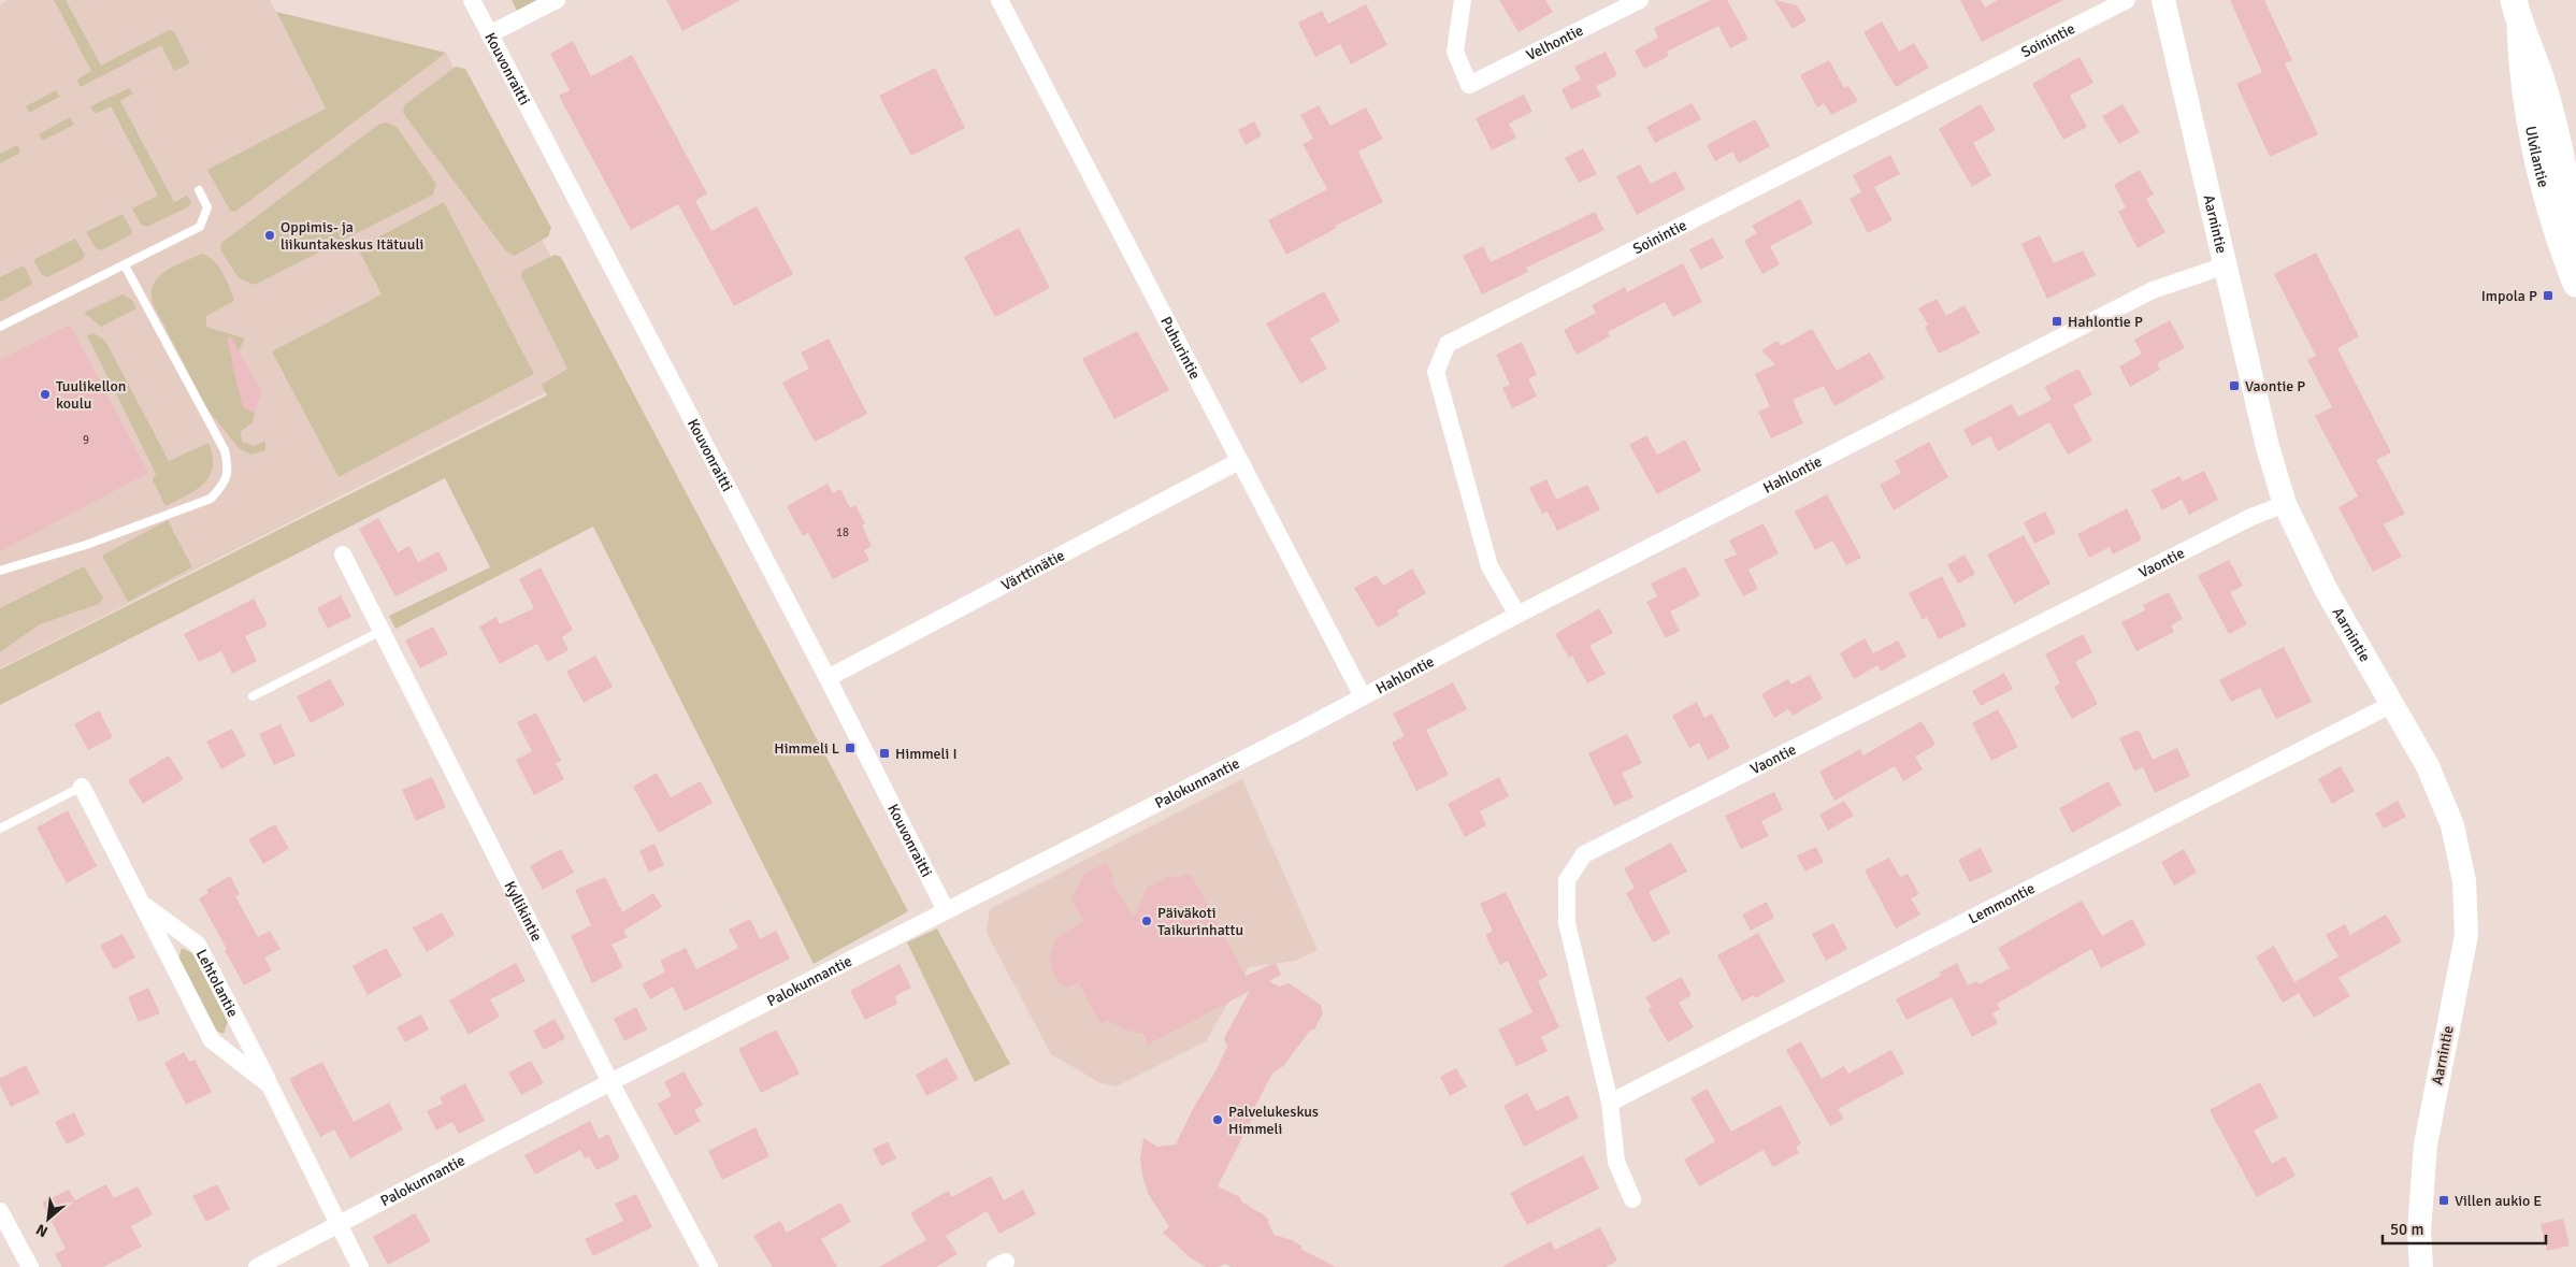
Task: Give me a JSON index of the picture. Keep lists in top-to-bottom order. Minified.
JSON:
{"streets":{"main road":["Ulvilantie"],"street":["Soinintie","Velhontie","Kouvonraitti","Aarnintie","Puhurintie","Hahlontie","Vaontie","Värttinätie","Palokunnantie","Lemmontie","Kyllikintie","Lehtolantie"]},"crossings":[["Soinintie","Hahlontie"],["Kouvonraitti","Värttinätie"],["Kouvonraitti","Palokunnantie"],["Aarnintie","Hahlontie"],["Aarnintie","Vaontie"],["Aarnintie","Lemmontie"],["Puhurintie","Hahlontie"],["Puhurintie","Värttinätie"],["Puhurintie","Palokunnantie"],["Hahlontie","Palokunnantie"],["Vaontie","Lemmontie"],["Palokunnantie","Kyllikintie"],["Palokunnantie","Lehtolantie"]],"places":{"other":["Oppimis- ja liikuntakeskus Itätuuli","Tuulikellon koulu","Päiväkoti Taikurinhattu","Palvelukeskus Himmeli"],"transit":["Impola P","Hahlontie P","Vaontie P","Himmeli L","Himmeli I","Villen aukio E"]},"house_numbers":["9","18"],"scale_bar":"50 m","north":"bottom left"}
